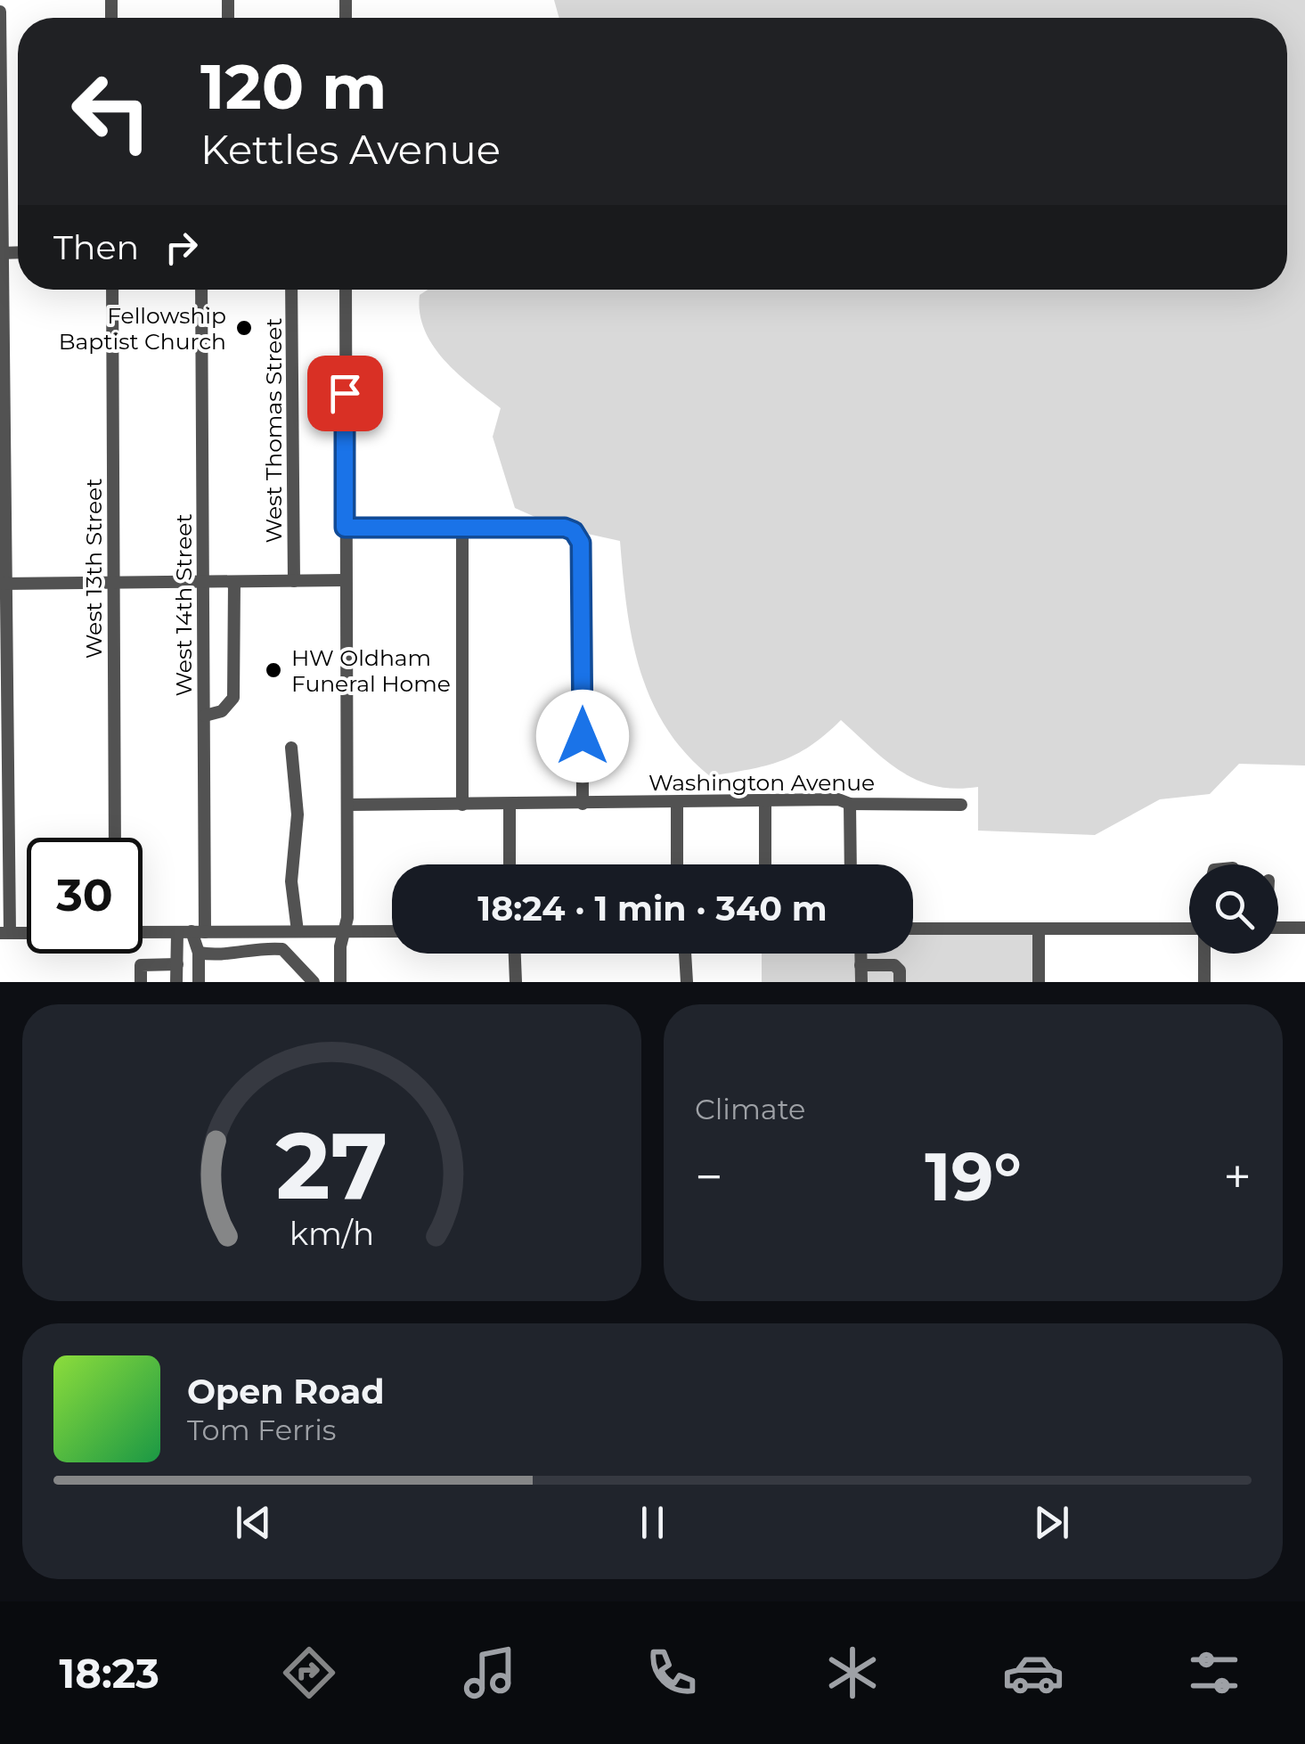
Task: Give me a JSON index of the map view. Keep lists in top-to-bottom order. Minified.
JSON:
{"streets":{"street":["West Thomas Street","West 13th Street","West 14th Street","Washington Avenue"]},"places":["Fellowship Baptist Church","HW Oldham Funeral Home"],"page":{"turn":["120 m","Kettles Avenue"],"then":"Then","limit":"30","trip":"18:24 · 1 min · 340 m","tile":"Climate","heat":["−","19°","+"],"song":["Open Road","Tom Ferris"],"tabs":"18:23","gauge":["27","km/h"]}}
